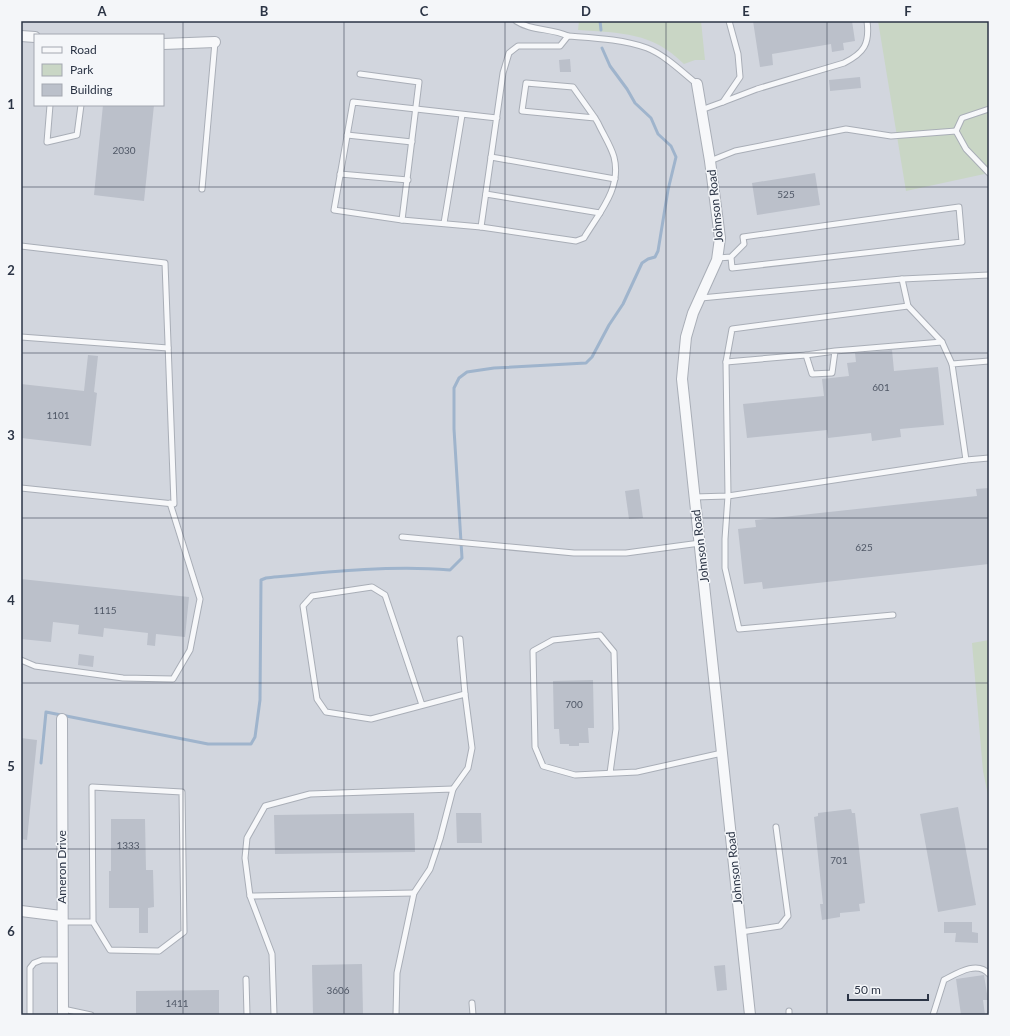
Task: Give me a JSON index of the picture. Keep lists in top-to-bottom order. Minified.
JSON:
{"streets":{"street":["Johnson Road","Ameron Drive"]},"house_numbers":["2030","525","601","1101","625","1115","700","1333","701","3606","1411"],"legend":["Road","Park","Building"],"scale_bar":"50 m","grid":{"columns":["A","B","C","D","E","F"],"rows":["1","2","3","4","5","6"]}}
